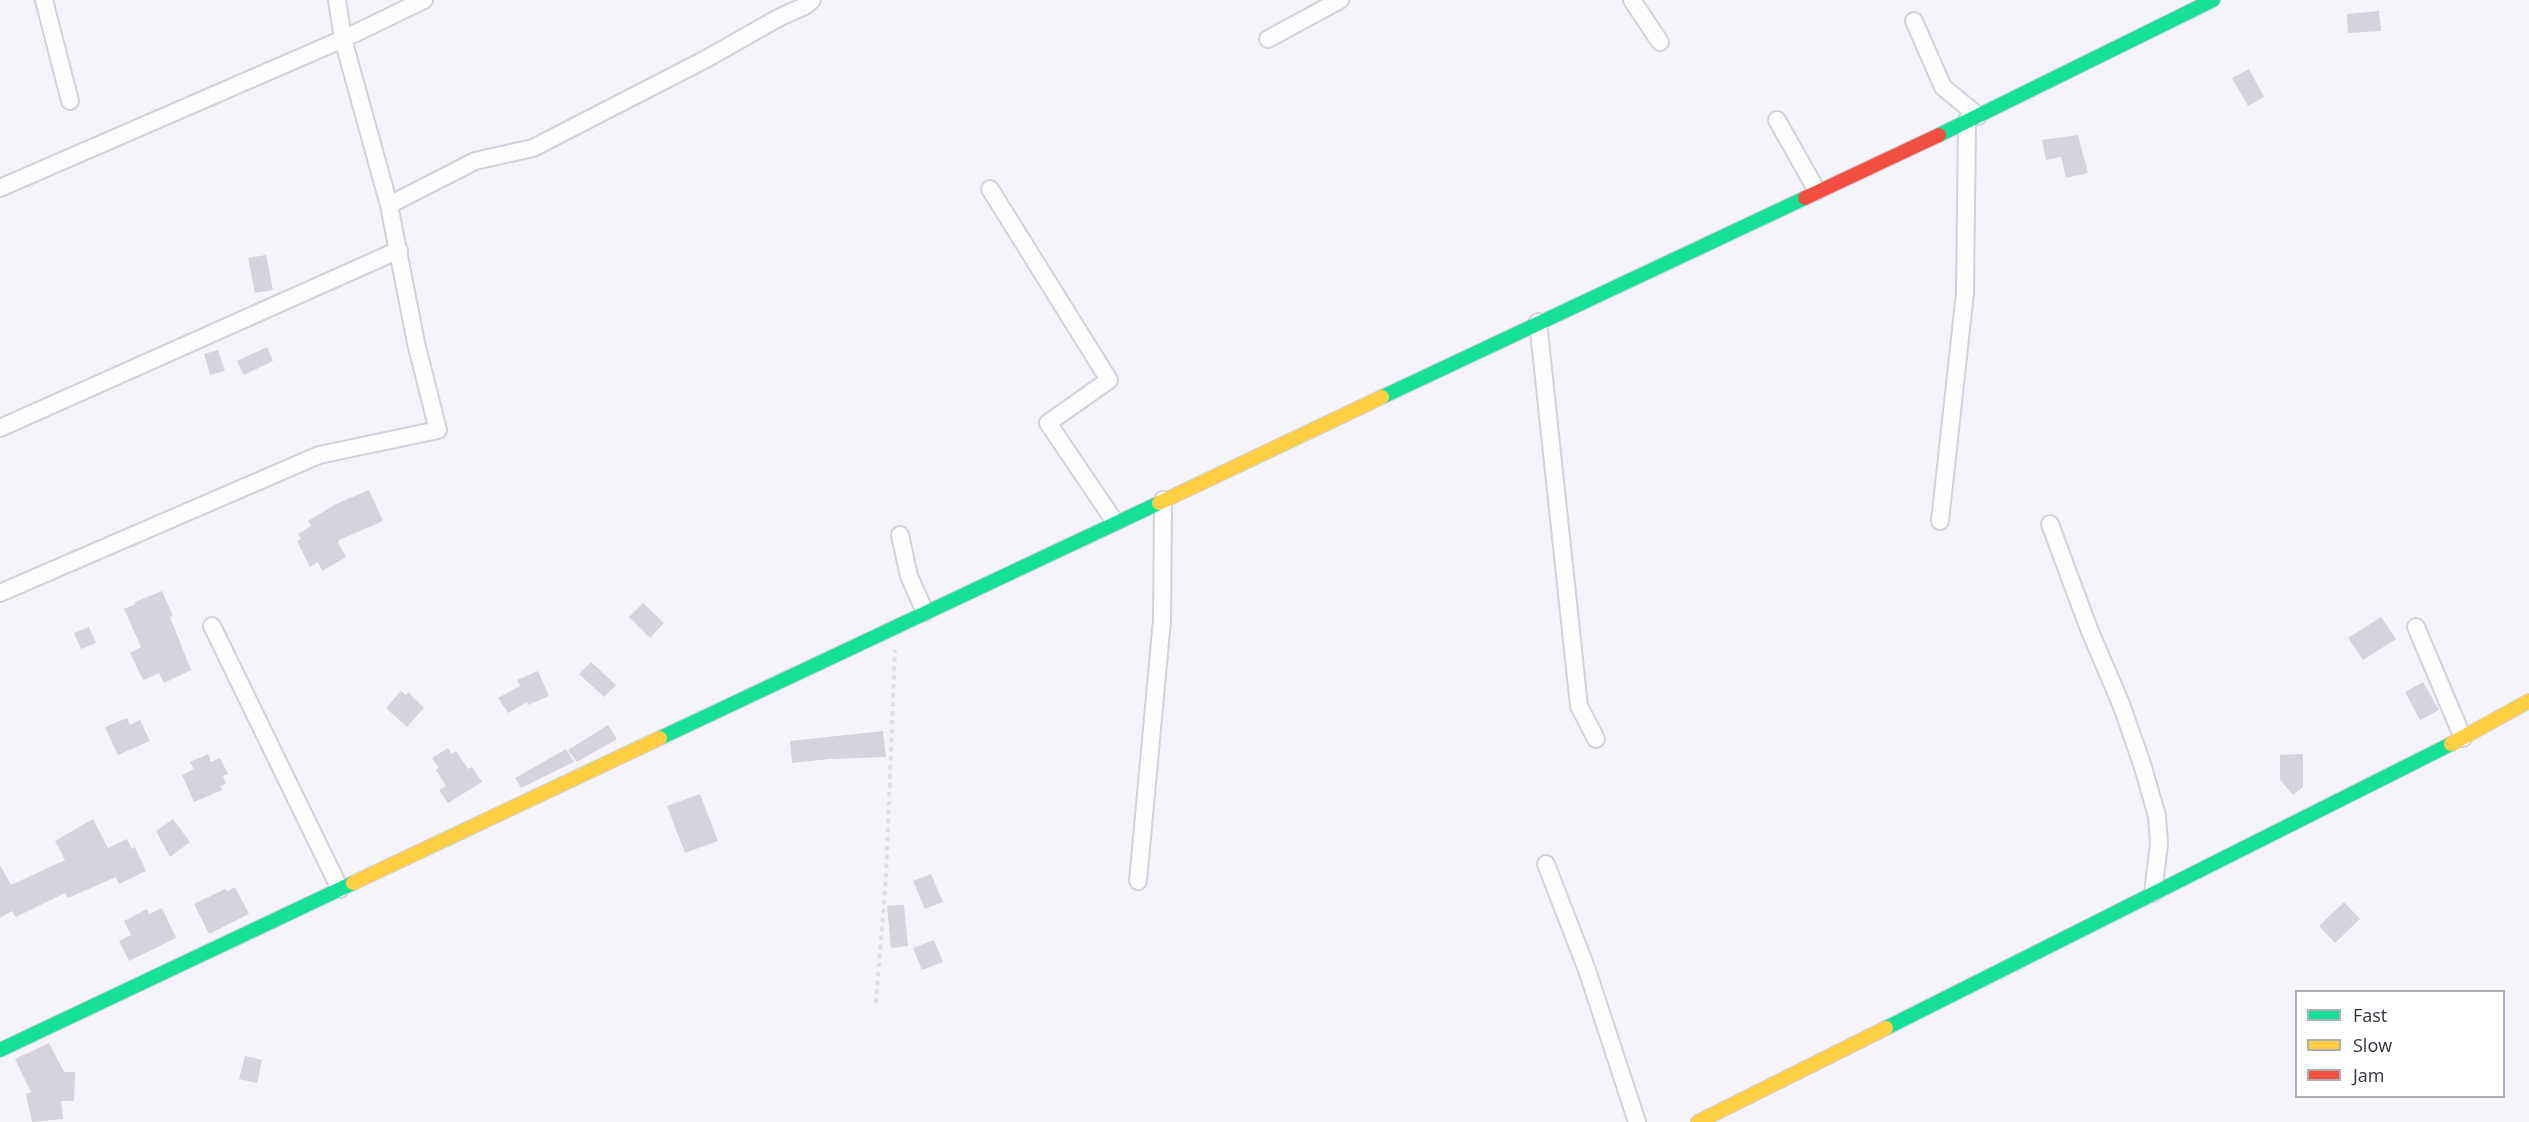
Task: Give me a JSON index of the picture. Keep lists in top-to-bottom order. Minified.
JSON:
{"legend":["Fast","Slow","Jam"]}
